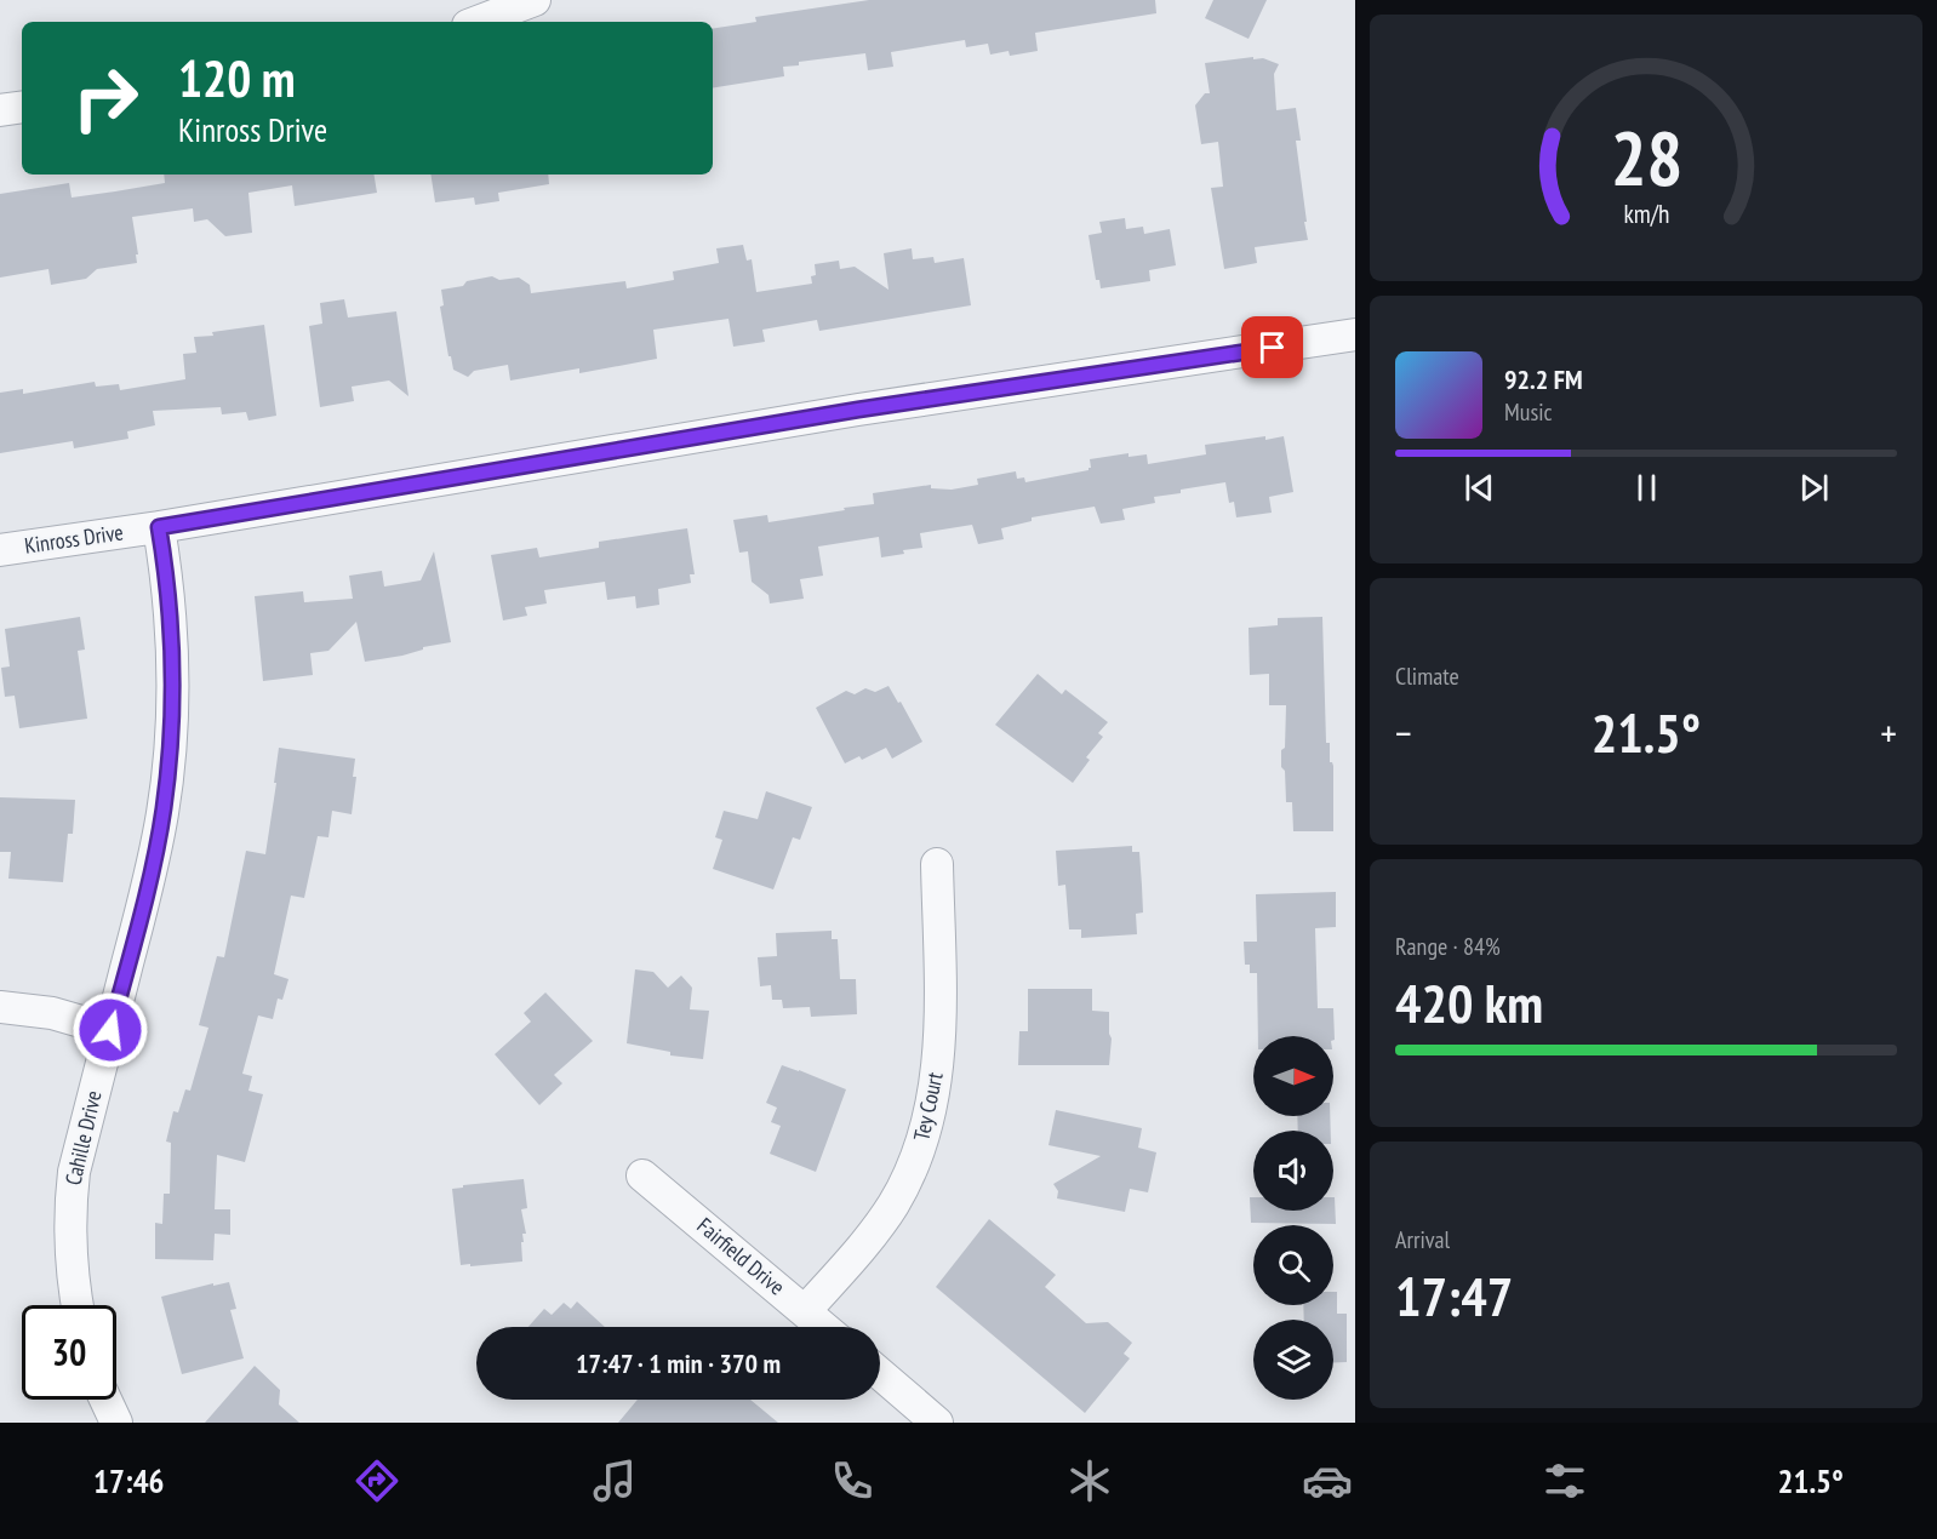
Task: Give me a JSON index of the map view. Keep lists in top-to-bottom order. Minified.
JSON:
{"streets":{"street":["Kinross Drive","Tey Court","Cahille Drive","Fairfield Drive"]},"crossings":[["Kinross Drive","Cahille Drive"],["Tey Court","Fairfield Drive"]],"north":"right","page":{"turn":["120 m","Kinross Drive"],"song":["92.2 FM","Music"],"tile":["Climate",["Range · 84%","420 km"],["Arrival","17:47"]],"heat":["−","21.5°","+"],"limit":"30","trip":"17:47 · 1 min · 370 m","tabs":["17:46","21.5°"],"gauge":["28","km/h"]}}
